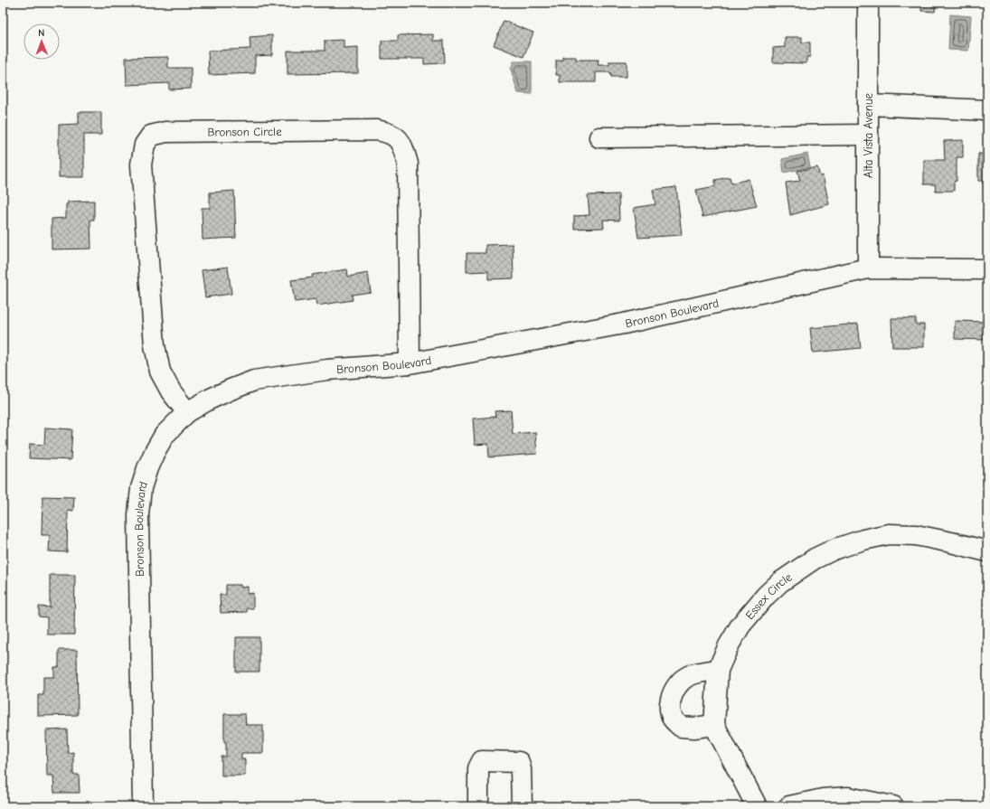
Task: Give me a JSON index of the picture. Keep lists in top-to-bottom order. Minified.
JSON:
{"streets":{"street":["Bronson Circle","Alta Vista Avenue","Bronson Boulevard","Essex Circle"]},"crossings":[["Bronson Circle","Bronson Boulevard"],["Alta Vista Avenue","Bronson Boulevard"]],"north":"top"}
